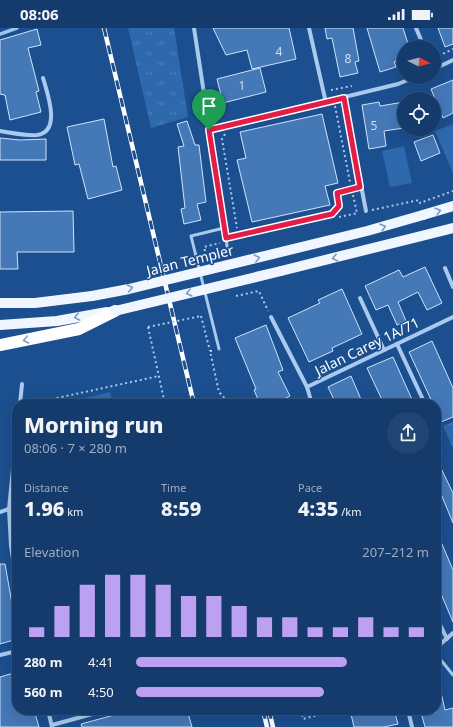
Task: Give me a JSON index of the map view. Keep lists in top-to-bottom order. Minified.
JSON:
{"streets":{"main road":["Jalan Templer"],"street":["Jalan Carey 1A/71"]},"house_numbers":["4","8","1","5"],"north":"right","page":{"status":"08:06","heading":["Morning run","08:06 · 7 × 280 m"],"stats":[["Distance","1.96 km"],["Time","8:59"],["Pace","4:35 /km"]],"chart":["Elevation","207–212 m"],"list":[{"name":"280 m","note":"4:41"},{"name":"560 m","note":"4:50"}]}}
